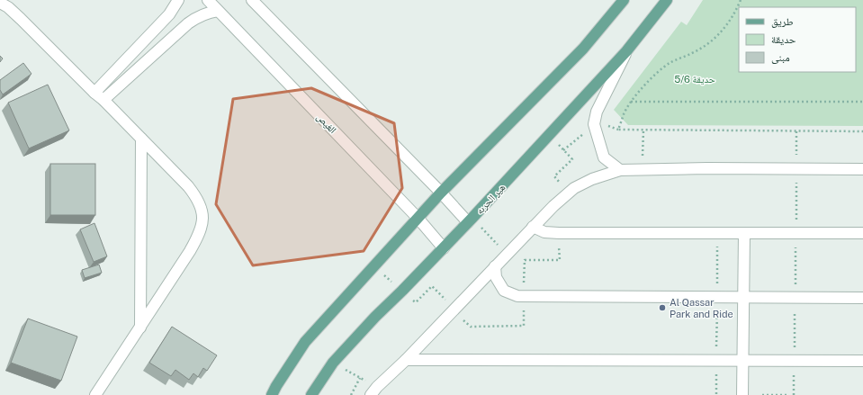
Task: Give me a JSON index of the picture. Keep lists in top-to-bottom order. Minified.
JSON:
{"streets":{"main road":["هير الحربه"],"street":["الغيص"]},"crossings":[["الغيص","هير الحربه"]],"parks":["حديقة 5/6"],"places":["Al Qassar Park and Ride"],"legend":["طريق","حديقة","مبنى"]}
